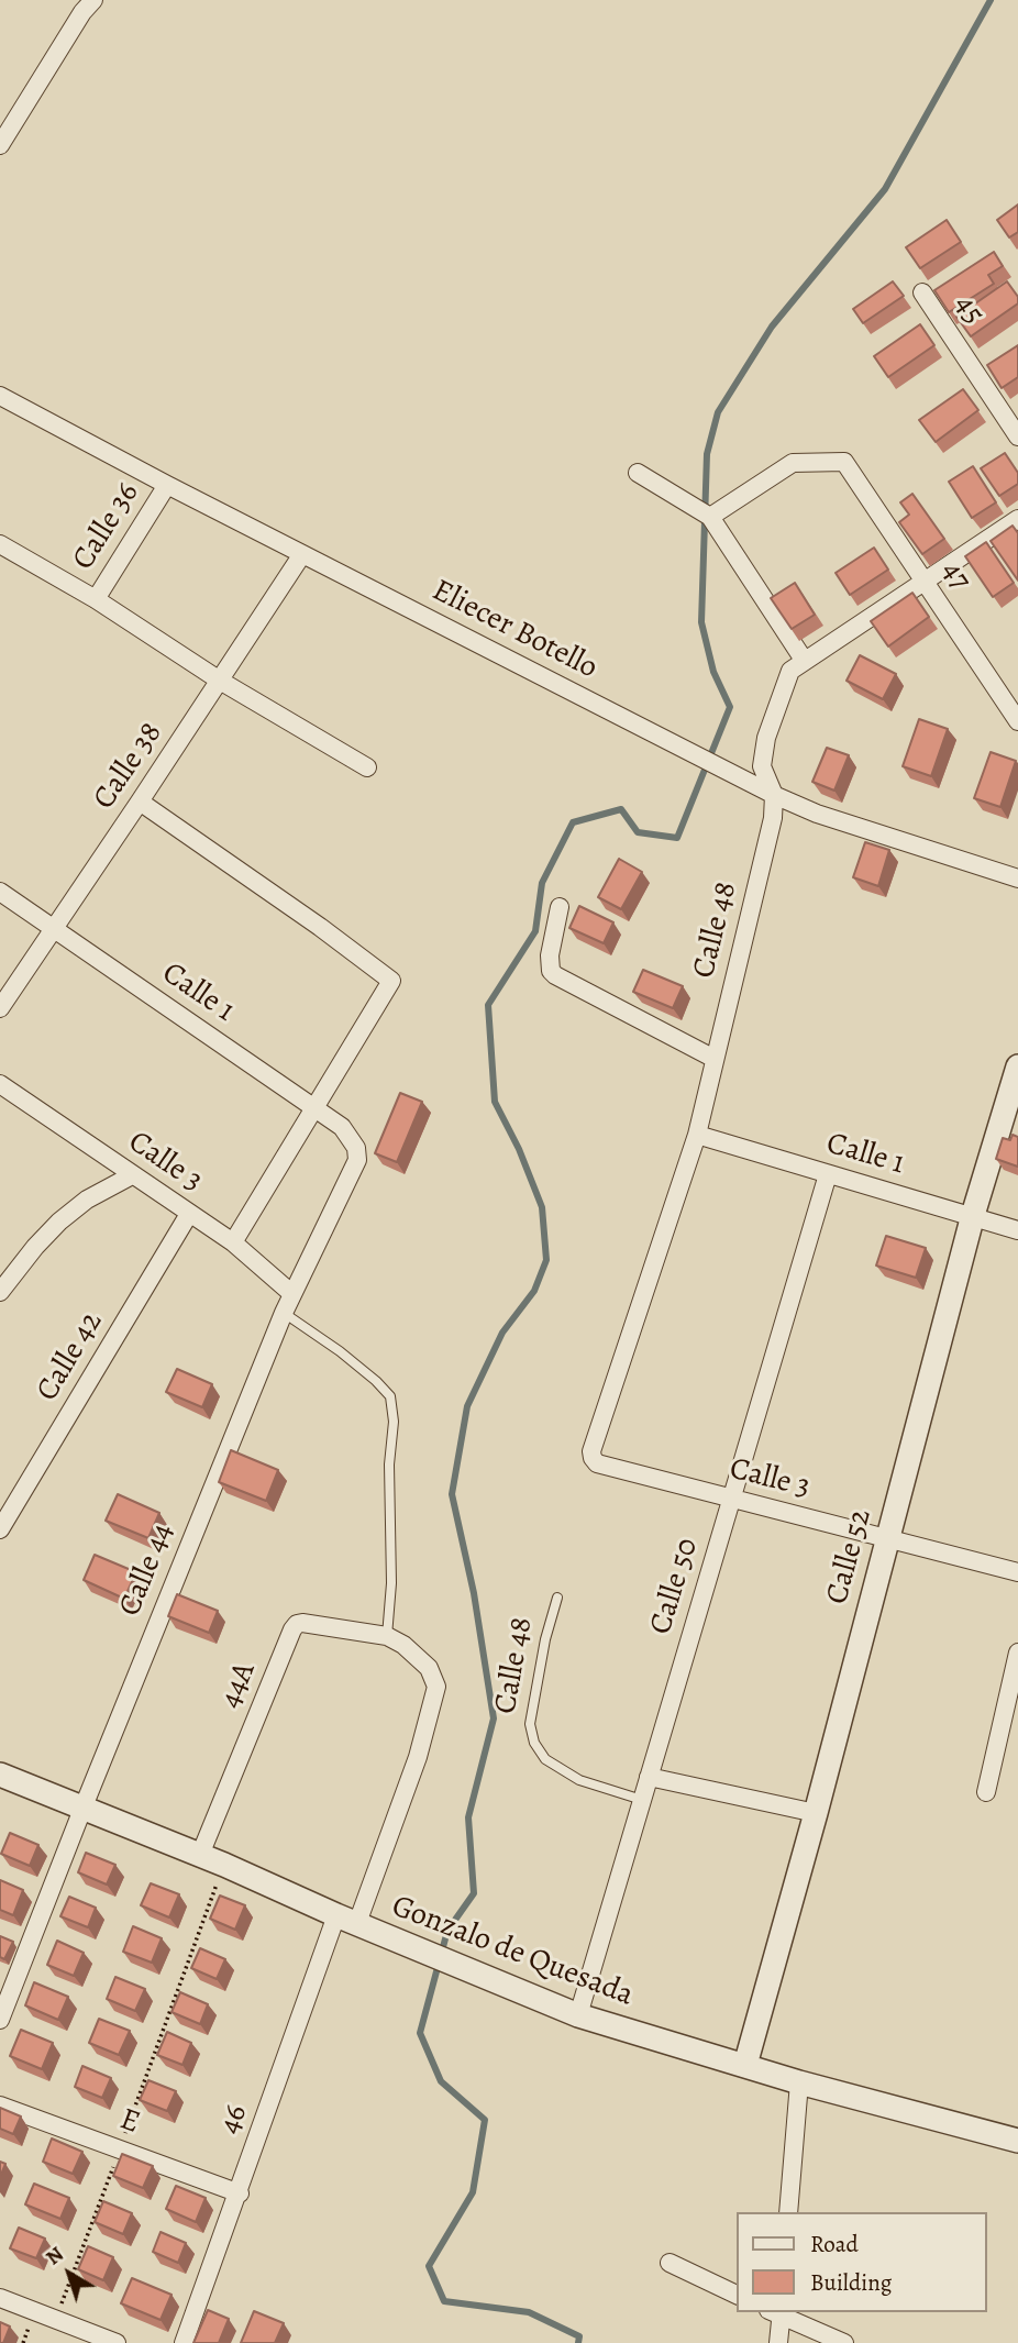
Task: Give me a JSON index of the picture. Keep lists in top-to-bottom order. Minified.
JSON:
{"streets":{"street":["45","Calle 36","47","Eliecer Botello","Calle 38","Calle 48","Calle 1","Calle 3","Calle 42","Calle 52","Calle 44","Calle 50","44A","Gonzalo de Quesada","46","E"]},"crossings":[["Calle 36","Eliecer Botello"],["47","Calle 48"],["Eliecer Botello","Calle 38"],["Eliecer Botello","Calle 48"],["Calle 38","Calle 1"],["Calle 48","Calle 1"],["Calle 48","Calle 3"],["Calle 48","Calle 50"],["Calle 1","Calle 52"],["Calle 1","Calle 44"],["Calle 1","Calle 50"],["Calle 3","Calle 42"],["Calle 3","Calle 52"],["Calle 3","Calle 44"],["Calle 3","Calle 50"],["Calle 52","Gonzalo de Quesada"],["Calle 44","Gonzalo de Quesada"],["Calle 50","Gonzalo de Quesada"],["44A","Gonzalo de Quesada"],["44A","46"],["Gonzalo de Quesada","46"],["46","E"]],"legend":["Road","Building"],"north":"top left"}
